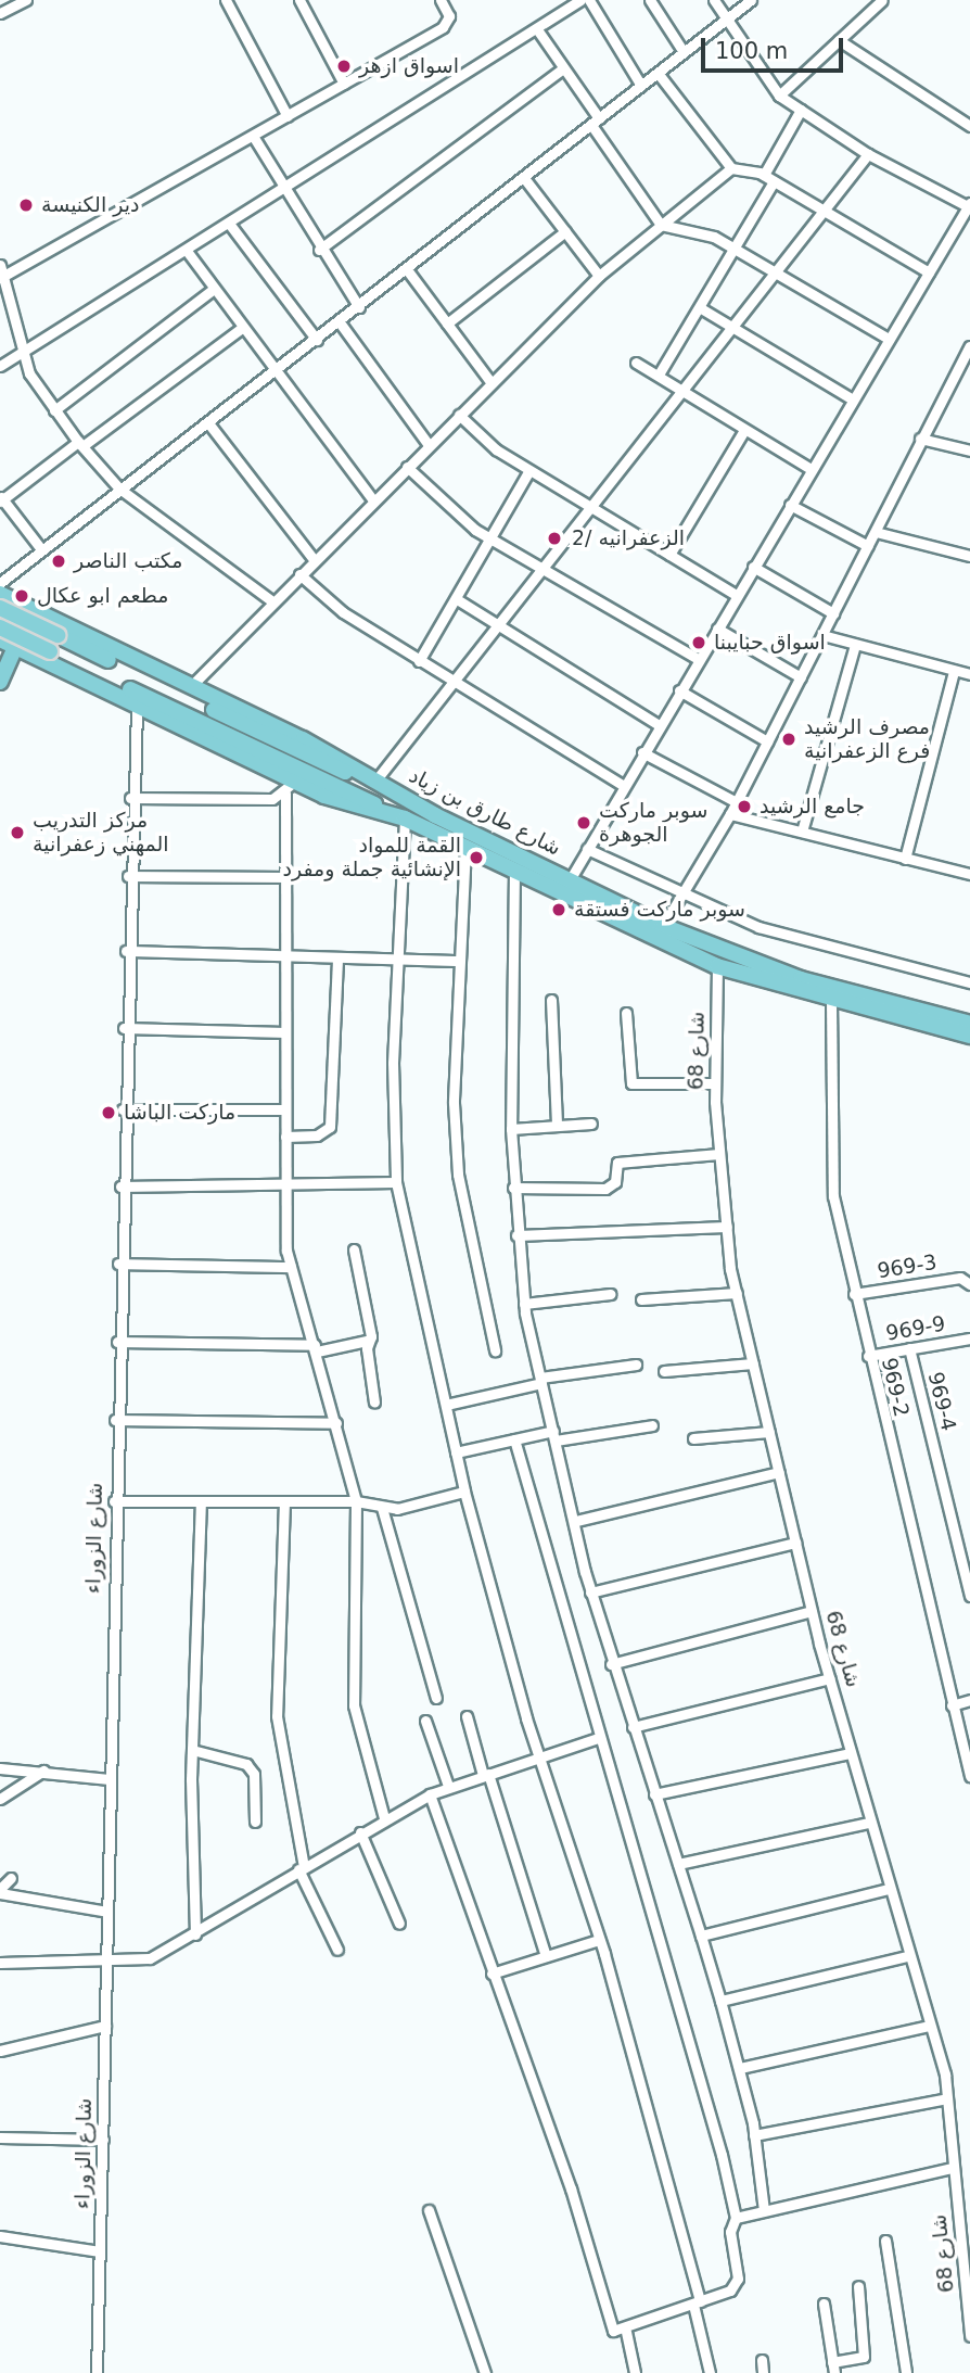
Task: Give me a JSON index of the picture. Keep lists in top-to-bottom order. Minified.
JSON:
{"streets":{"main road":["شارع طارق بن زياد"],"street":["شارع 68","969-3","969-9","969-2","969-4","شارع الزوراء"]},"crossings":[["شارع طارق بن زياد","شارع 68"],["شارع طارق بن زياد","969-2"],["شارع طارق بن زياد","شارع الزوراء"],["969-3","969-2"],["969-9","969-2"],["969-9","969-4"]],"places":["اسواق ازهر","دير الكنيسة","الزعفرانيه /2","مكتب الناصر","مطعم ابو عكال","اسواق حبايبنا","مصرف الرشيد فرع الزعفرانية","جامع الرشيد","سوبر ماركت الجوهرة","مركز التدريب المهني زعفرانية","القمة للمواد الإنشائية جملة ومفرد","سوبر ماركت فستقة","ماركت الباشا"],"scale_bar":"100 m"}
